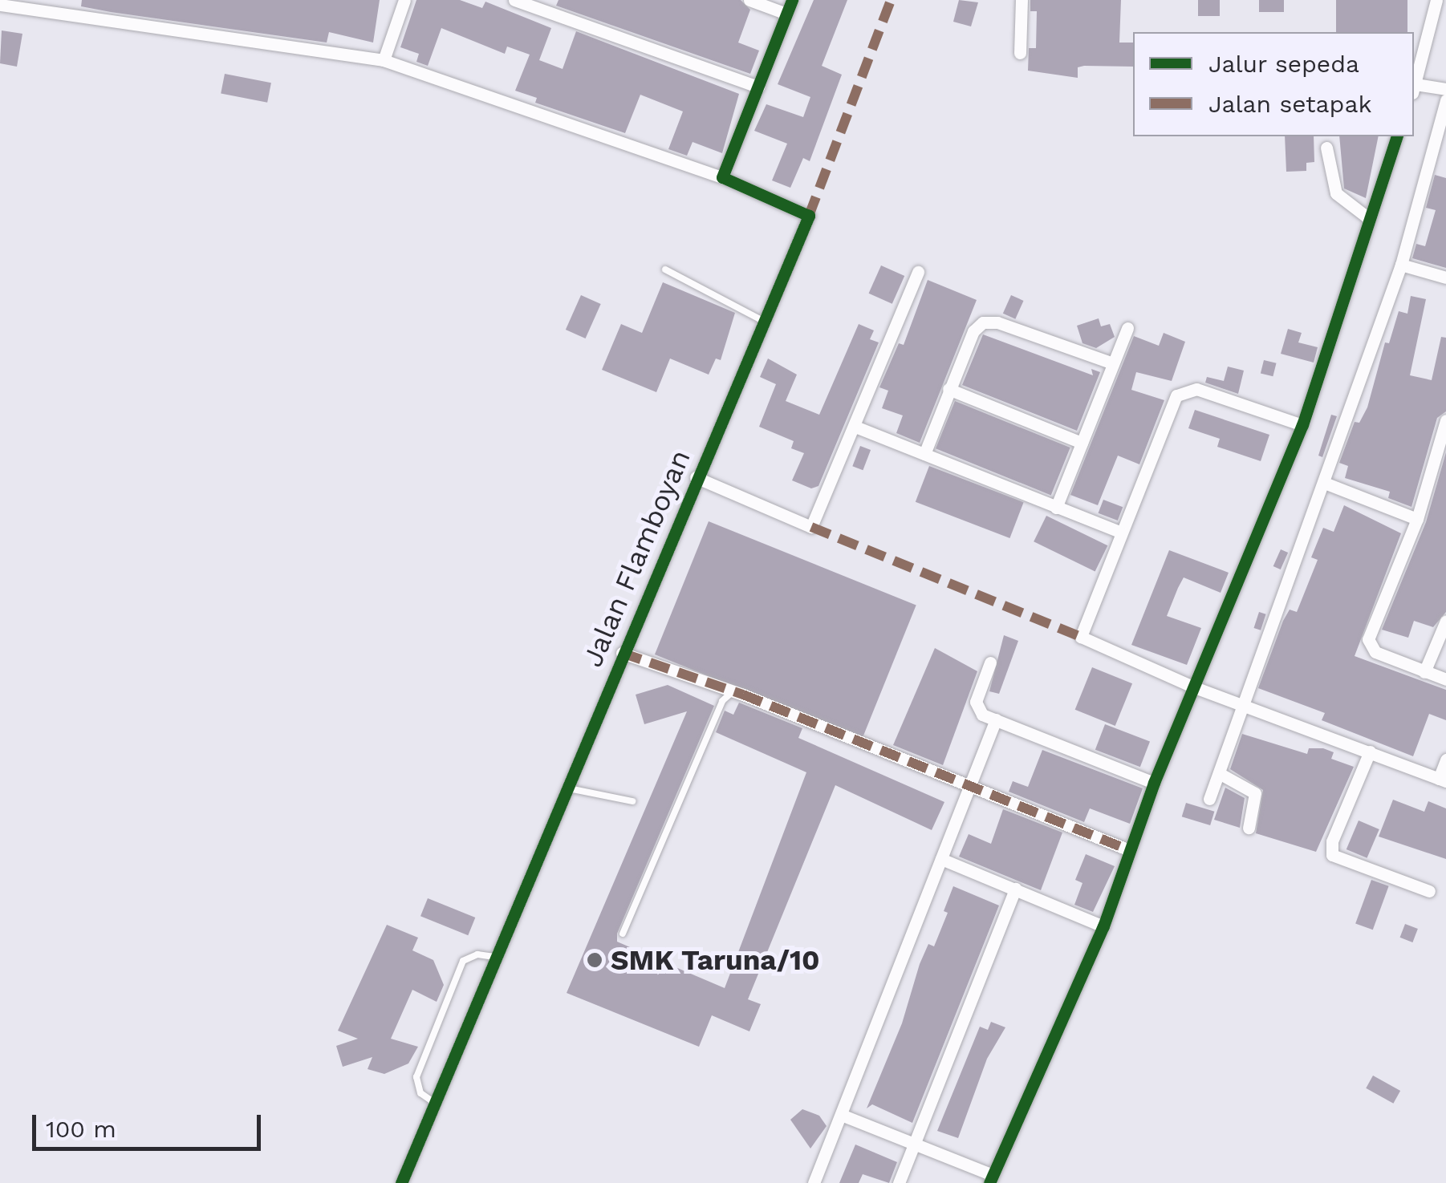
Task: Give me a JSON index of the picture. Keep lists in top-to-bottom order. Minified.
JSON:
{"streets":{"street":["Jalan Flamboyan"]},"places":["SMK Taruna/10"],"legend":["Jalur sepeda","Jalan setapak"],"scale_bar":"100 m"}
